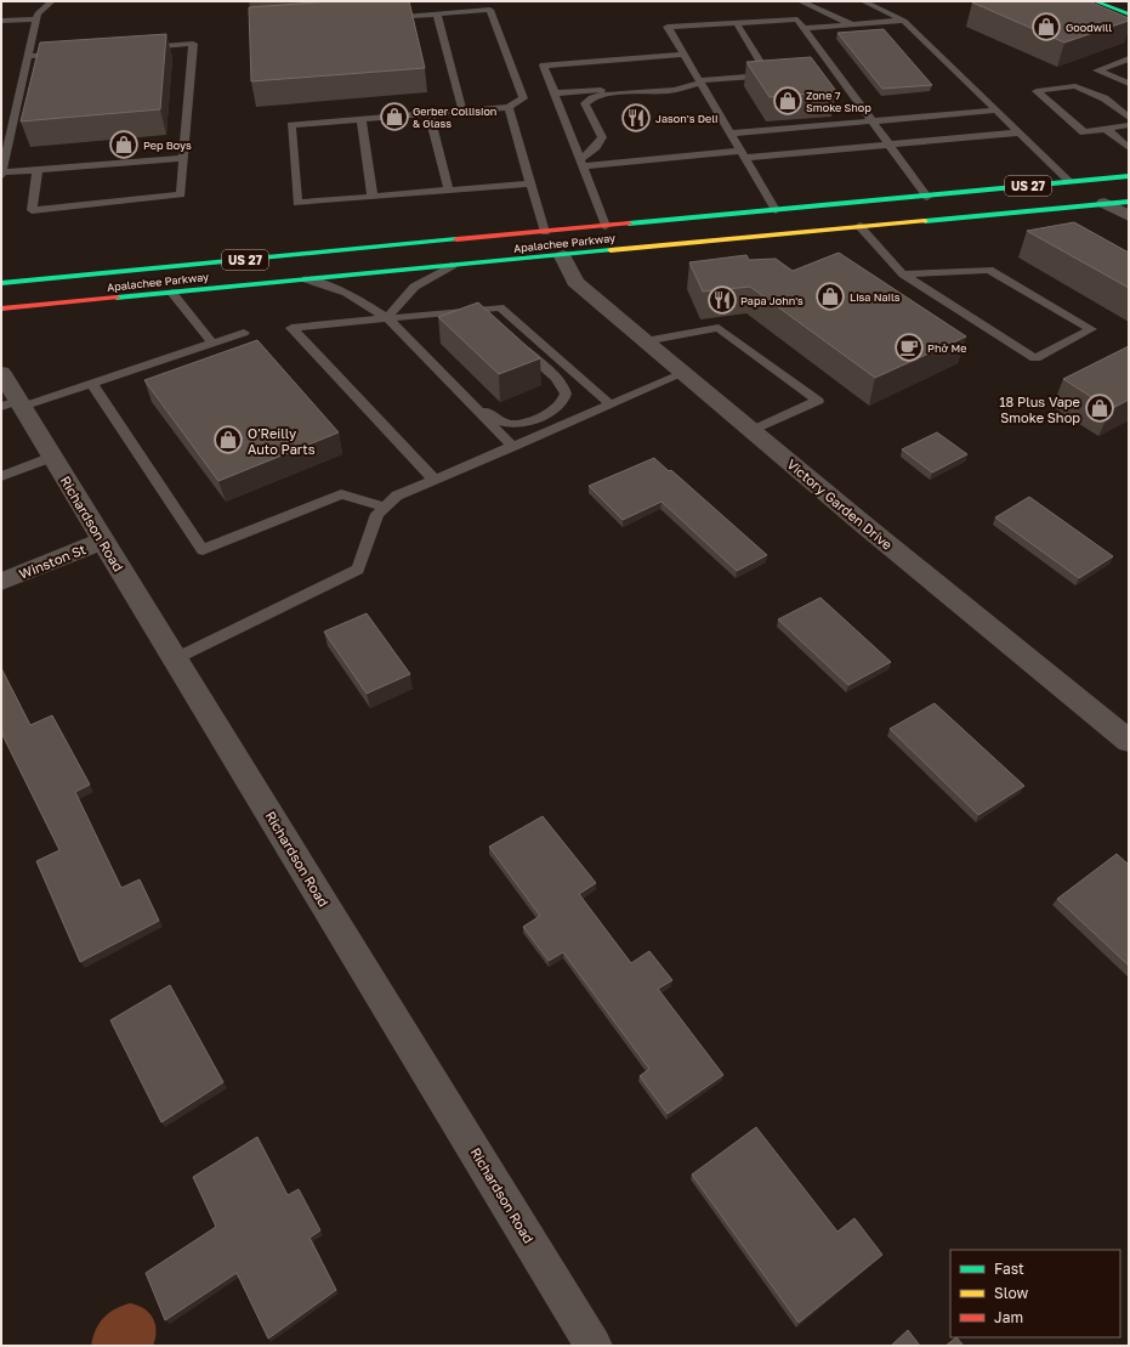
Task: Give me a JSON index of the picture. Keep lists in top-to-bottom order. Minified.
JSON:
{"streets":{"main road":["US 27","Apalachee Parkway"],"street":["Victory Garden Drive","Richardson Road","Winston St"]},"crossings":[["Apalachee Parkway","Victory Garden Drive"],["Richardson Road","Winston St"]],"places":{"shop":["Goodwill","Zone 7 Smoke Shop","Gerber Collision & Glass","Pep Boys","Lisa Nails","18 Plus Vape Smoke Shop","O'Reilly Auto Parts"],"restaurant":["Jason's Deli","Papa John's"],"cafe":["Phở Me"]},"legend":["Fast","Slow","Jam"]}
